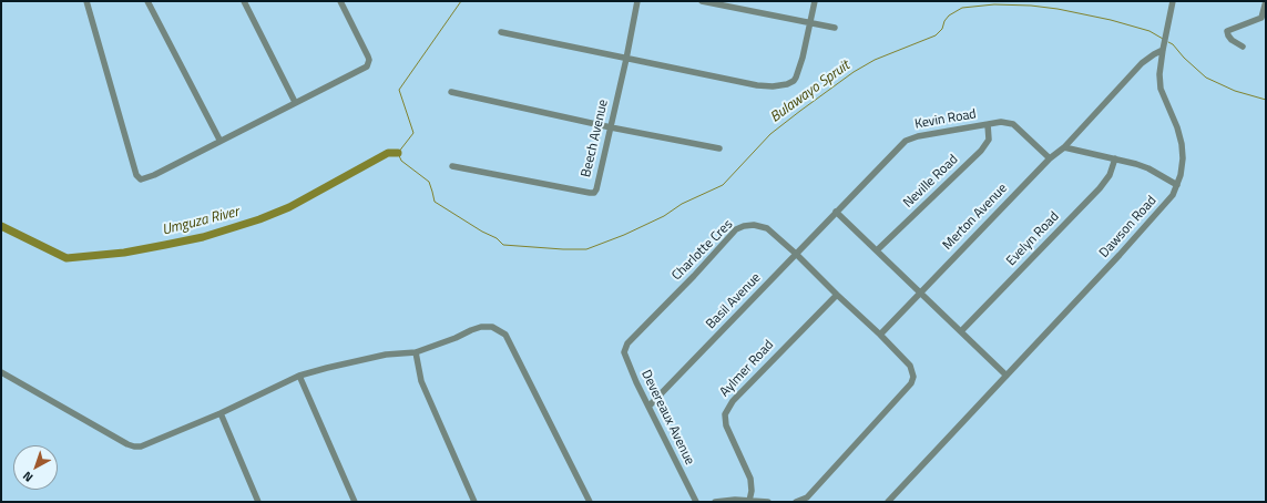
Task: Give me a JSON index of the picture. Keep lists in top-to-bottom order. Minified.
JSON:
{"streets":{"street":["Kevin Road","Beech Avenue","Neville Road","Merton Avenue","Dawson Road","Evelyn Road","Charlotte Cres","Basil Avenue","Aylmer Road","Devereaux Avenue"]},"crossings":[["Kevin Road","Neville Road"],["Kevin Road","Merton Avenue"],["Kevin Road","Basil Avenue"],["Merton Avenue","Dawson Road"],["Charlotte Cres","Basil Avenue"],["Charlotte Cres","Aylmer Road"],["Charlotte Cres","Devereaux Avenue"],["Basil Avenue","Devereaux Avenue"]],"water":["Bulawayo Spruit","Umguza River"],"north":"bottom left"}
